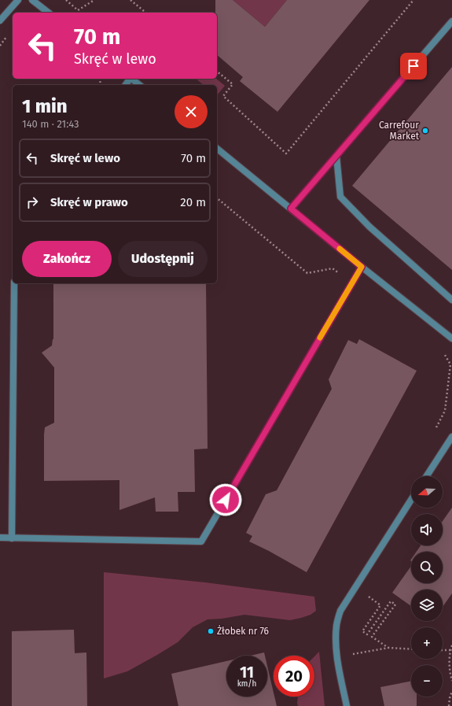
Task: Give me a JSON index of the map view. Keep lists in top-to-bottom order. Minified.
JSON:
{"places":["Carrefour Market","Żłobek nr 76"],"north":"left","page":{"turn":["70 m","Skręć w lewo"],"heading":["1 min","140 m · 21:43"],"list":[{"name":"Skręć w lewo","value":"70 m"},{"name":"Skręć w prawo","value":"20 m"}],"buttons":["Zakończ","Udostępnij"],"map_buttons":["+","−"],"speed":"11 km/h","limit":"20"}}
